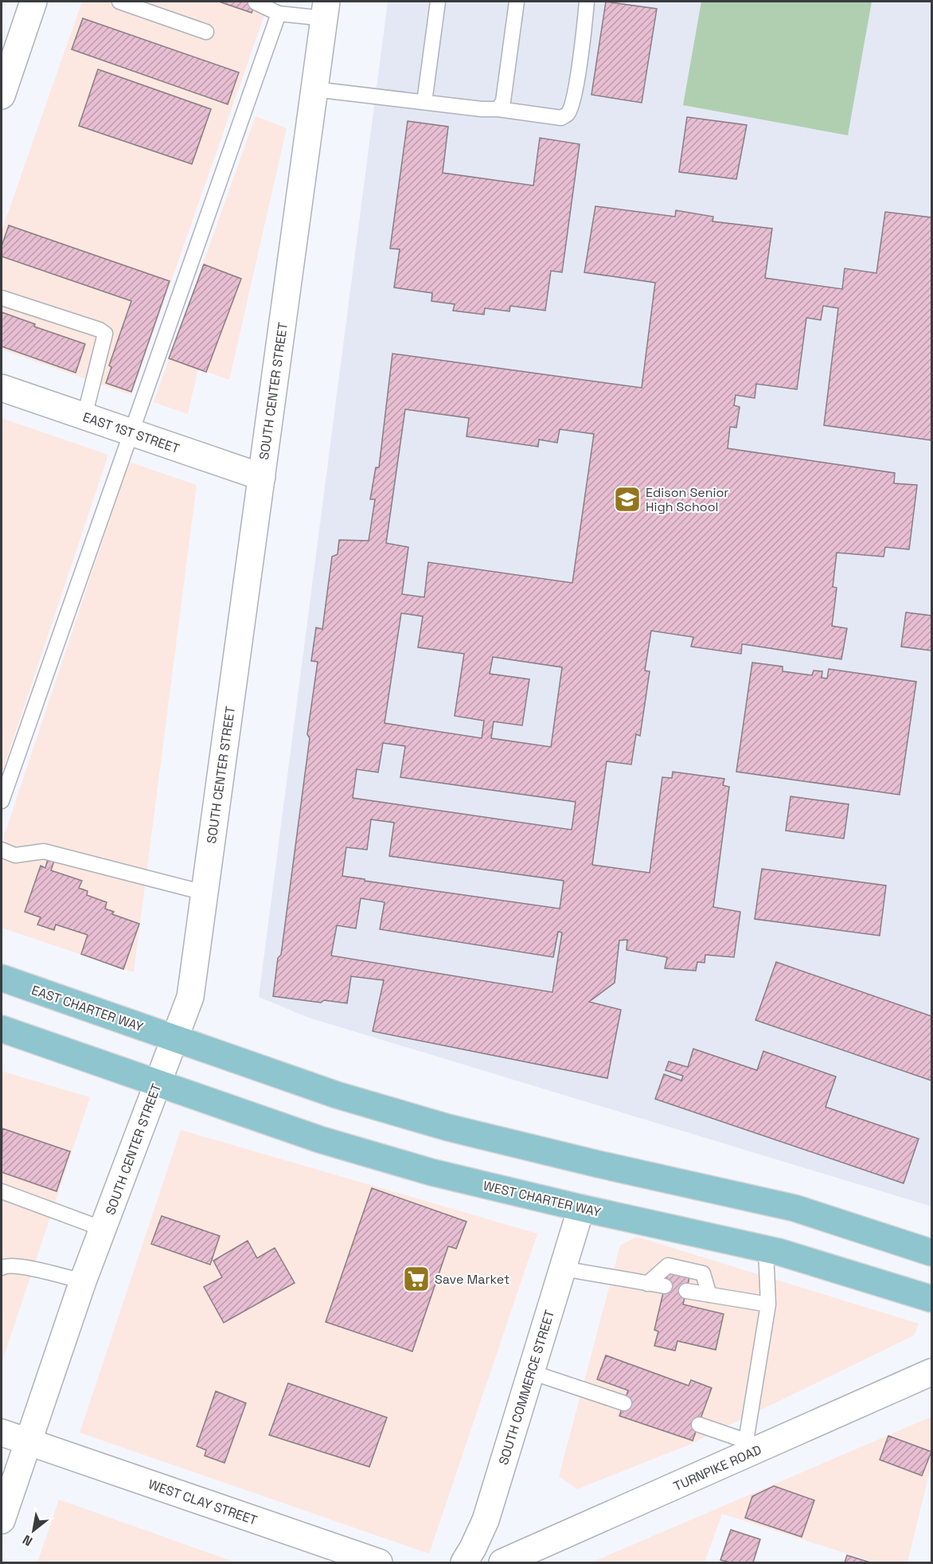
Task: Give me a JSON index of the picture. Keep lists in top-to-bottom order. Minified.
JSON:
{"streets":{"main road":["SOUTH CENTER STREET","EAST 1ST STREET","EAST CHARTER WAY","WEST CHARTER WAY","SOUTH COMMERCE STREET","TURNPIKE ROAD","WEST CLAY STREET"]},"crossings":[["SOUTH CENTER STREET","EAST 1ST STREET"],["SOUTH CENTER STREET","EAST CHARTER WAY"],["SOUTH CENTER STREET","WEST CHARTER WAY"],["SOUTH CENTER STREET","WEST CLAY STREET"],["WEST CHARTER WAY","SOUTH COMMERCE STREET"]],"places":{"school or university":["Edison Senior High School"],"supermarket":["Save Market"]},"north":"bottom left"}
